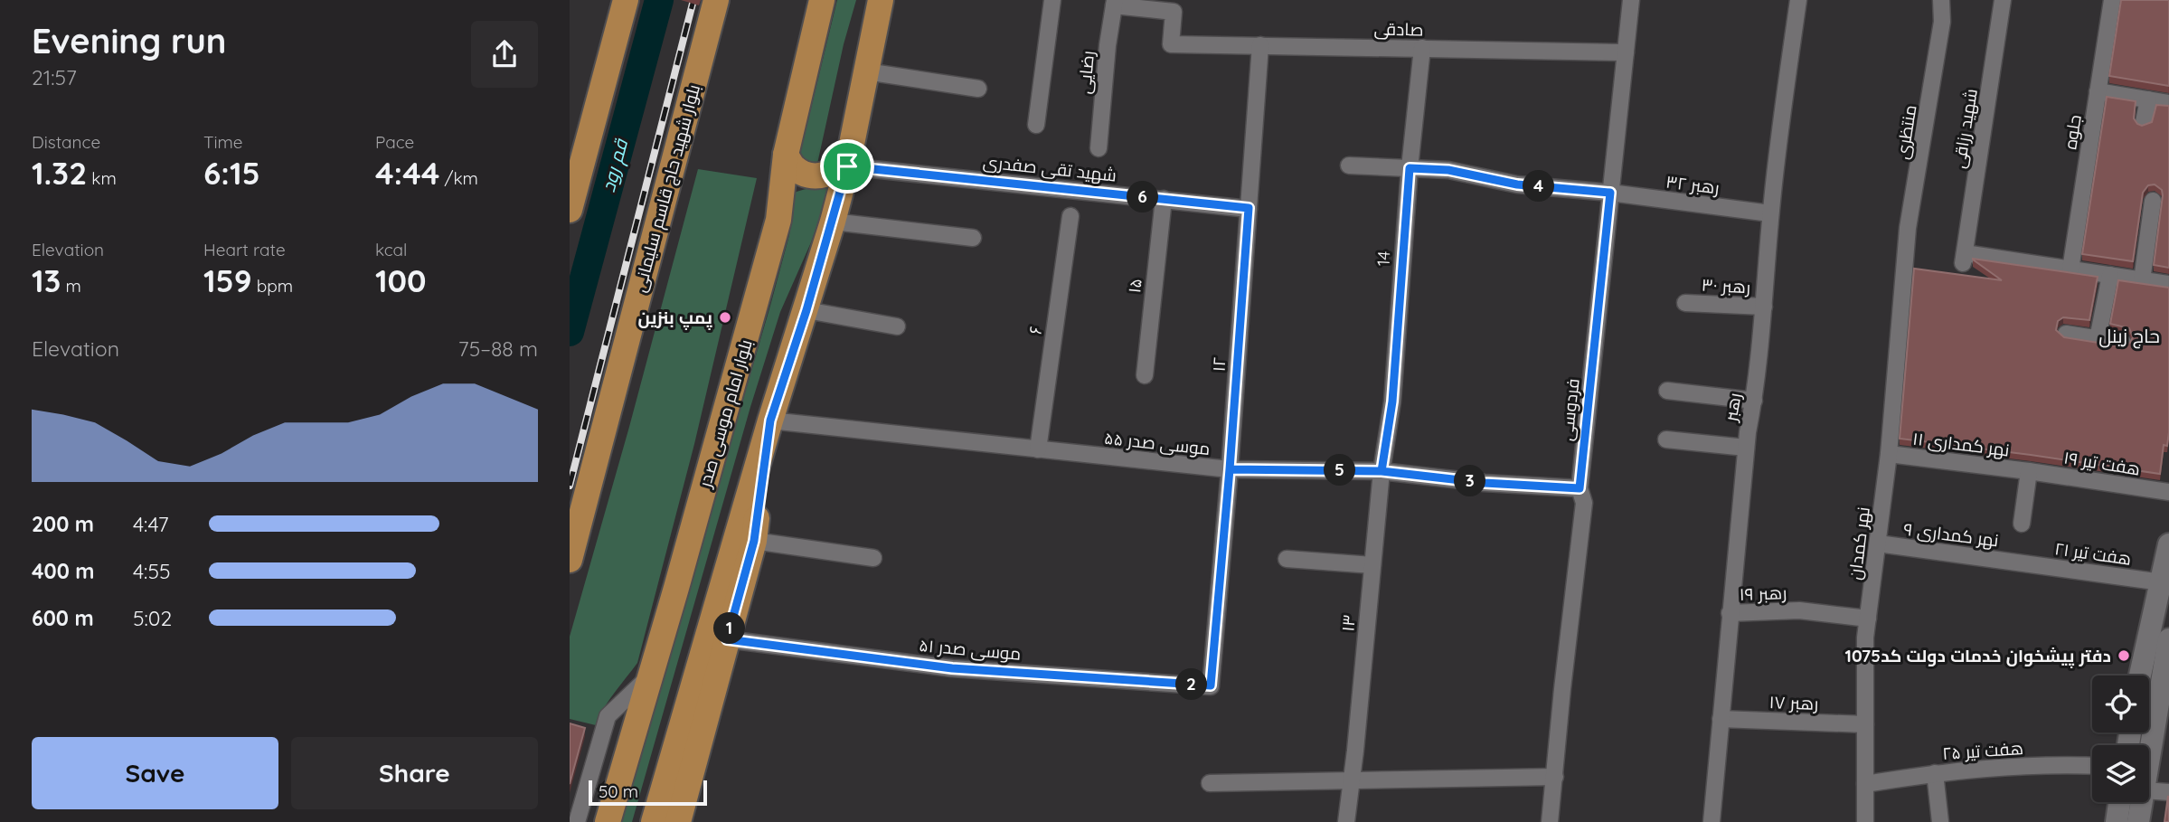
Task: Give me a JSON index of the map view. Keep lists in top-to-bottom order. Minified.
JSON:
{"streets":{"main road":["بلوار شهید حاج قاسم سلیمانی","بلوار امام موسی صدر"],"street":["صادقی","رضایی","شهید رزاقی","منتظری","جلوه","شهید تقی صفدری","رهبر ۳۲","14","۱۵","رهبر ۳۰","۶","۱۲","رهبر","فردوسی","موسی صدر ۵۵","نهر کمداری ۱۱","هفت تیر ۱۹","نهر کمداری ۹","نهر کمدان","هفت تیر ۲۱","رهبر ۱۹","۱۳","موسی صدر ۵۱","رهبر ۱۷","هفت تیر ۲۵"]},"crossings":[["صادقی","رضایی"],["صادقی","14"],["صادقی","۱۲"],["صادقی","فردوسی"],["شهید رزاقی","جلوه"],["منتظری","نهر کمدان"],["شهید تقی صفدری","۱۵"],["شهید تقی صفدری","۱۲"],["رهبر ۳۲","14"],["رهبر ۳۲","رهبر"],["رهبر ۳۲","فردوسی"],["14","موسی صدر ۵۵"],["14","۱۳"],["رهبر ۳۰","رهبر"],["۶","موسی صدر ۵۵"],["۱۲","موسی صدر ۵۵"],["۱۲","موسی صدر ۵۱"],["رهبر","رهبر ۱۹"],["رهبر","رهبر ۱۷"],["فردوسی","موسی صدر ۵۵"],["موسی صدر ۵۵","۱۳"],["نهر کمداری ۱۱","هفت تیر ۱۹"],["نهر کمداری ۱۱","نهر کمدان"],["نهر کمداری ۹","نهر کمدان"],["نهر کمداری ۹","هفت تیر ۲۱"],["نهر کمدان","رهبر ۱۹"],["نهر کمدان","رهبر ۱۷"],["نهر کمدان","هفت تیر ۲۵"]],"districts":["حاج زینل"],"water":["قم رود"],"places":["پمپ بنزین","دفتر پیشخوان خدمات دولت کد1075"],"scale_bar":"50 m","page":{"heading":["Evening run","21:57"],"stats":[["Distance","1.32 km"],["Time","6:15"],["Pace","4:44 /km"],["Elevation","13 m"],["Heart rate","159 bpm"],["kcal","100"]],"pins":["4","6","5","3","1","2"],"chart":["Elevation","75–88 m"],"list":[{"name":"200 m","note":"4:47"},{"name":"400 m","note":"4:55"},{"name":"600 m","note":"5:02"}],"buttons":["Save","Share"],"scale":"50 m"}}
